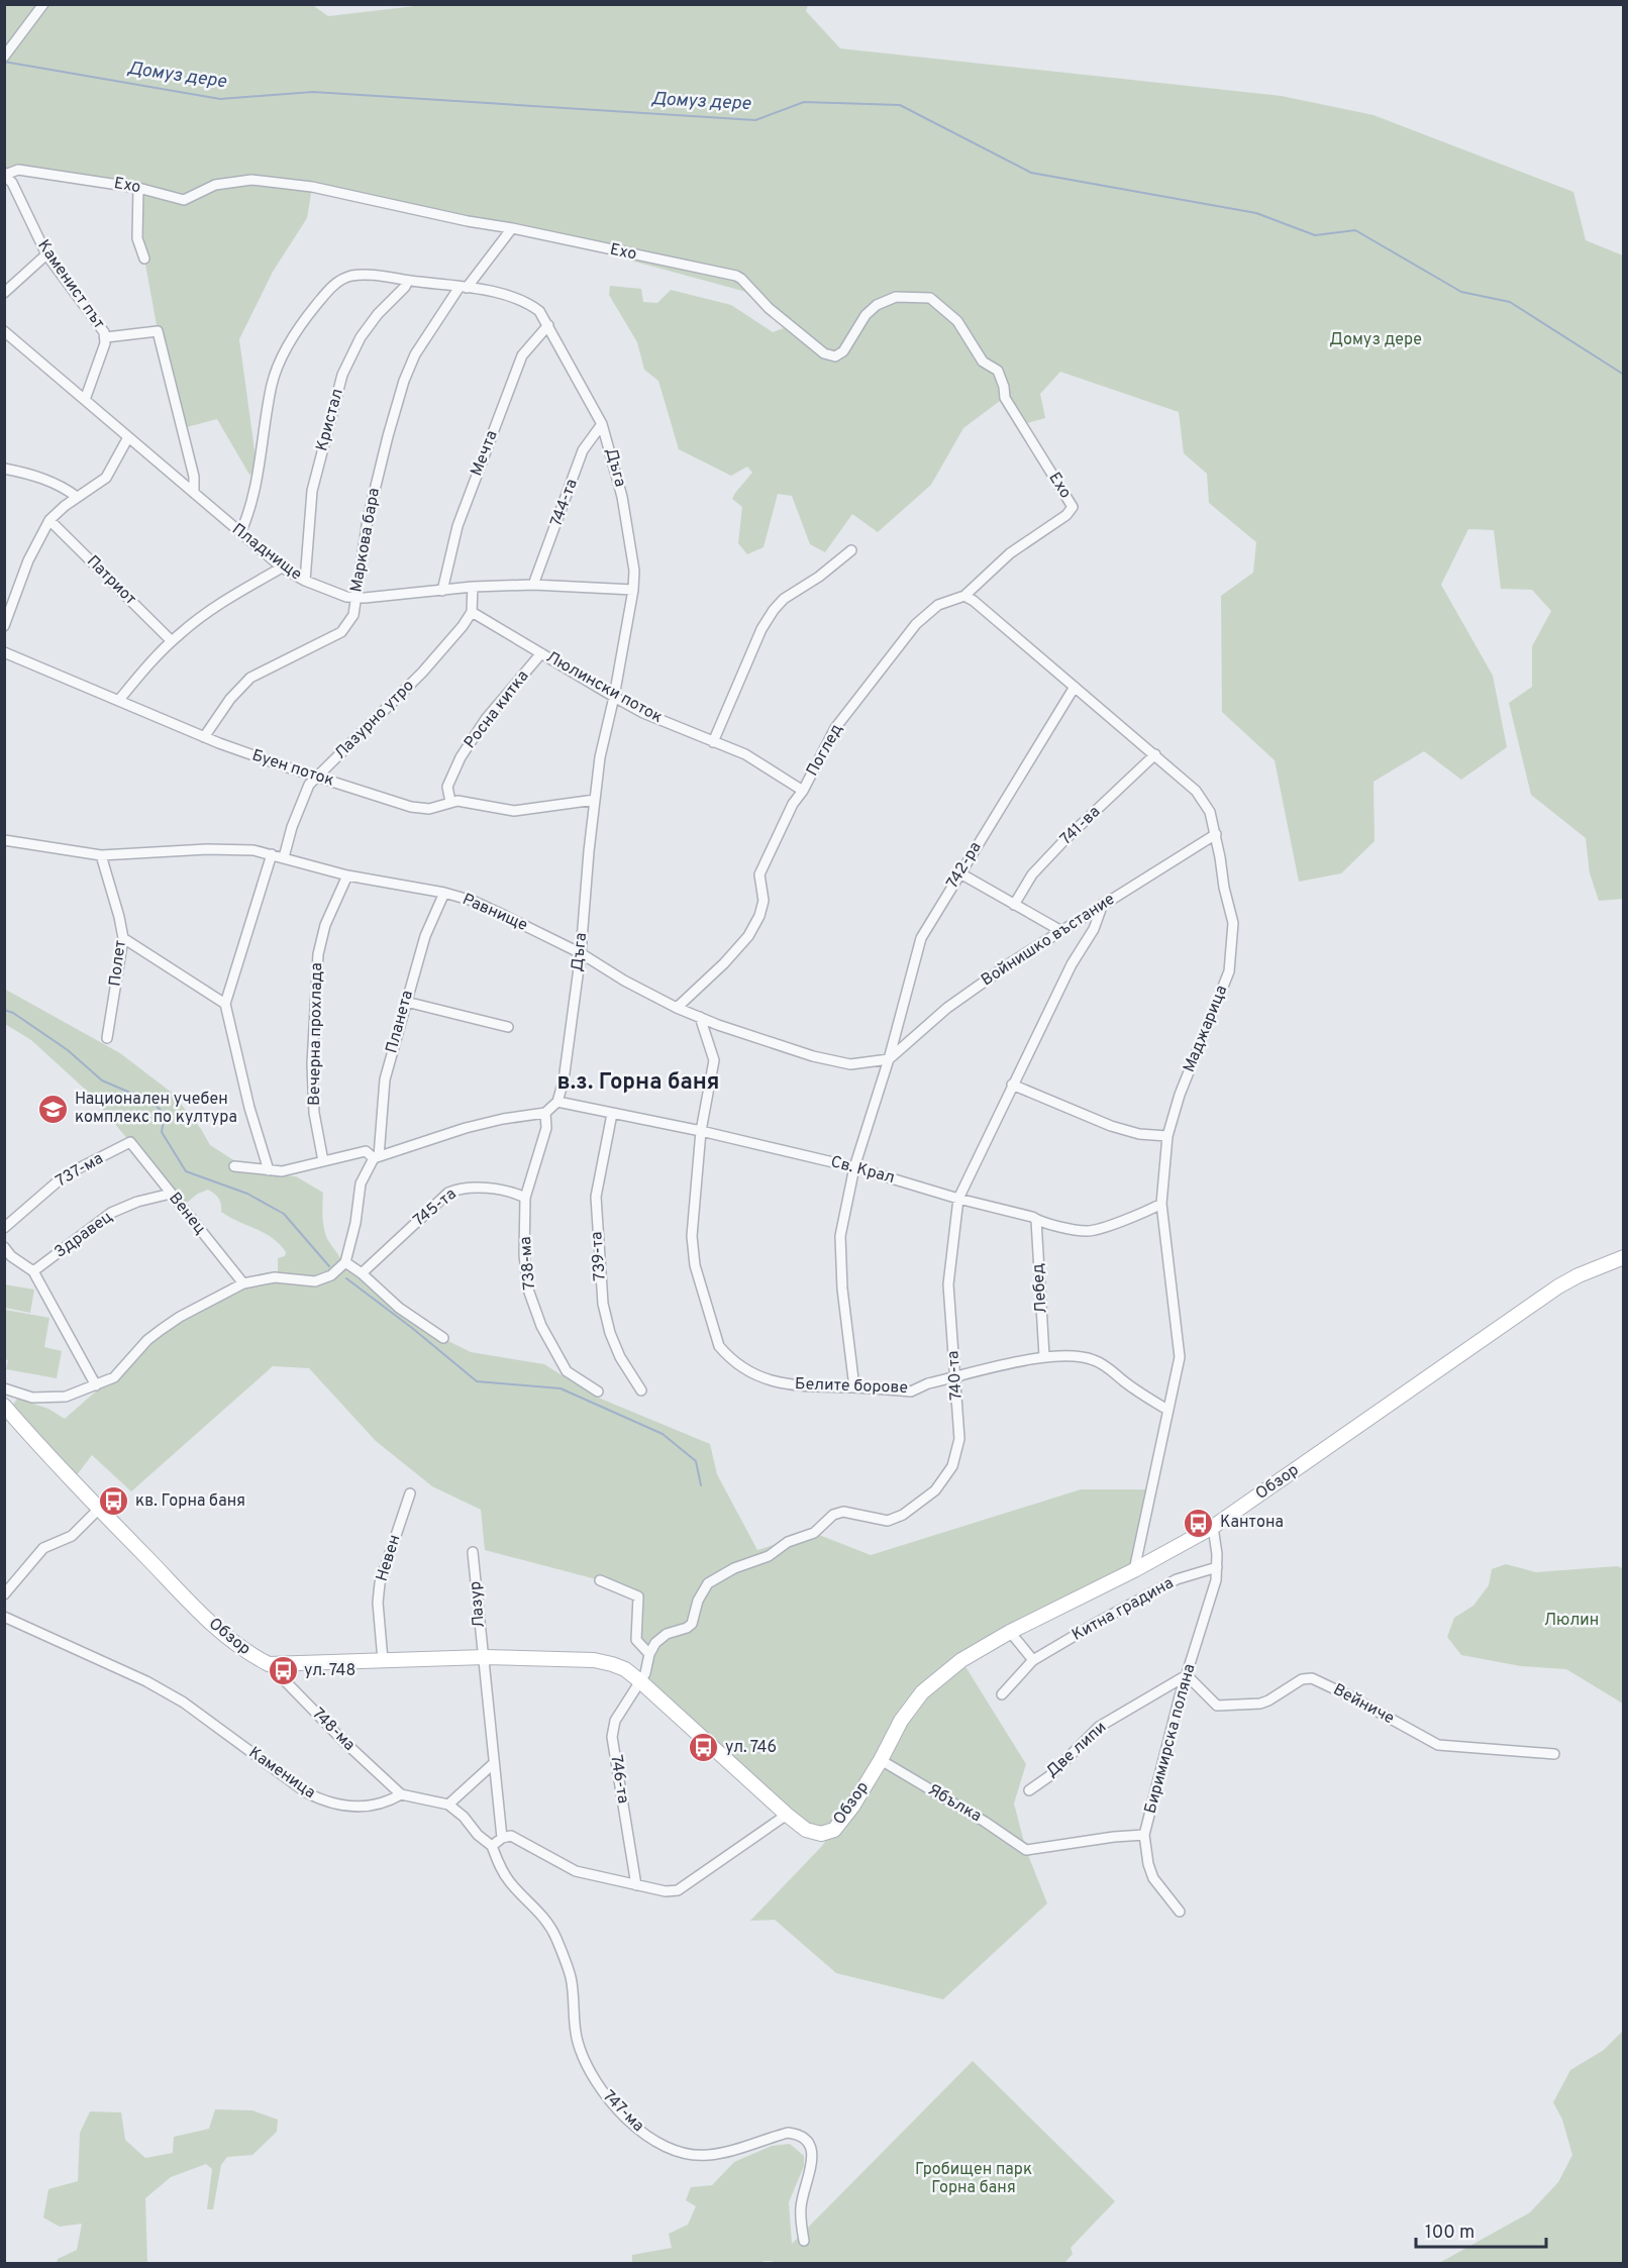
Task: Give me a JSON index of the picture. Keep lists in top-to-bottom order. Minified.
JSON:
{"streets":{"street":["Ехо","Каменист път","Кристал","Мечта","Дъга","744-та","Маркова бара","Пладнище","Патриот","Люлински поток","Росна китка","Лазурно утро","Поглед","Буен поток","741-ва","742-ра","Равнище","Войнишко въстание","Полет","Планета","Маджарица","Вечерна прохлада","737-ма","Св. Крал","745-та","Венец","Здравец","739-та","738-ма","Лебед","740-та","Белите борове","Обзор","Невен","Лазур","Китна градина","Вейниче","748-ма","Биримирска поляна","Две липи","Каменица","746-та","Ябълка","747-ма"]},"crossings":[["Ехо","Каменист път"],["Ехо","Маркова бара"],["Ехо","Поглед"],["Каменист път","Пладнище"],["Кристал","Дъга"],["Кристал","Пладнище"],["Мечта","Дъга"],["Мечта","Пладнище"],["Дъга","744-та"],["Дъга","Маркова бара"],["Дъга","Пладнище"],["Дъга","Люлински поток"],["Дъга","Буен поток"],["Дъга","Равнище"],["Дъга","Св. Крал"],["744-та","Пладнище"],["Маркова бара","Пладнище"],["Маркова бара","Буен поток"],["Люлински поток","Росна китка"],["Люлински поток","Лазурно утро"],["Люлински поток","Поглед"],["Росна китка","Буен поток"],["Лазурно утро","Буен поток"],["Лазурно утро","Равнище"],["Поглед","Равнище"],["Поглед","Маджарица"],["741-ва","Маджарица"],["742-ра","Равнище"],["742-ра","Войнишко въстание"],["742-ра","Маджарица"],["742-ра","Св. Крал"],["742-ра","Белите борове"],["Равнище","Войнишко въстание"],["Равнище","Полет"],["Равнище","Планета"],["Равнище","Вечерна прохлада"],["Равнище","Белите борове"],["Войнишко въстание","Маджарица"],["Войнишко въстание","740-та"],["Маджарица","Св. Крал"],["Маджарица","Белите борове"],["Маджарица","Обзор"],["737-ма","Венец"],["Св. Крал","739-та"],["Св. Крал","Лебед"],["Св. Крал","740-та"],["Св. Крал","Белите борове"],["745-та","738-ма"],["Венец","Здравец"],["Лебед","Белите борове"],["740-та","Белите борове"],["740-та","Обзор"],["740-та","746-та"],["Обзор","Невен"],["Обзор","Лазур"],["Обзор","748-ма"],["Обзор","Биримирска поляна"],["Обзор","746-та"],["Обзор","Ябълка"],["Китна градина","Биримирска поляна"],["Вейниче","Биримирска поляна"],["Вейниче","Две липи"],["748-ма","Каменица"],["Биримирска поляна","Две липи"],["Биримирска поляна","Ябълка"]],"districts":["в.з. Горна баня"],"water":["Домуз дере"],"parks":["Домуз дере","Люлин","Гробищен парк Горна баня"],"places":{"school or university":["Национален учебен комплекс по култура"],"bus stop":["кв. Горна баня","Кантона","ул. 748","ул. 746"]},"scale_bar":"100 m"}
